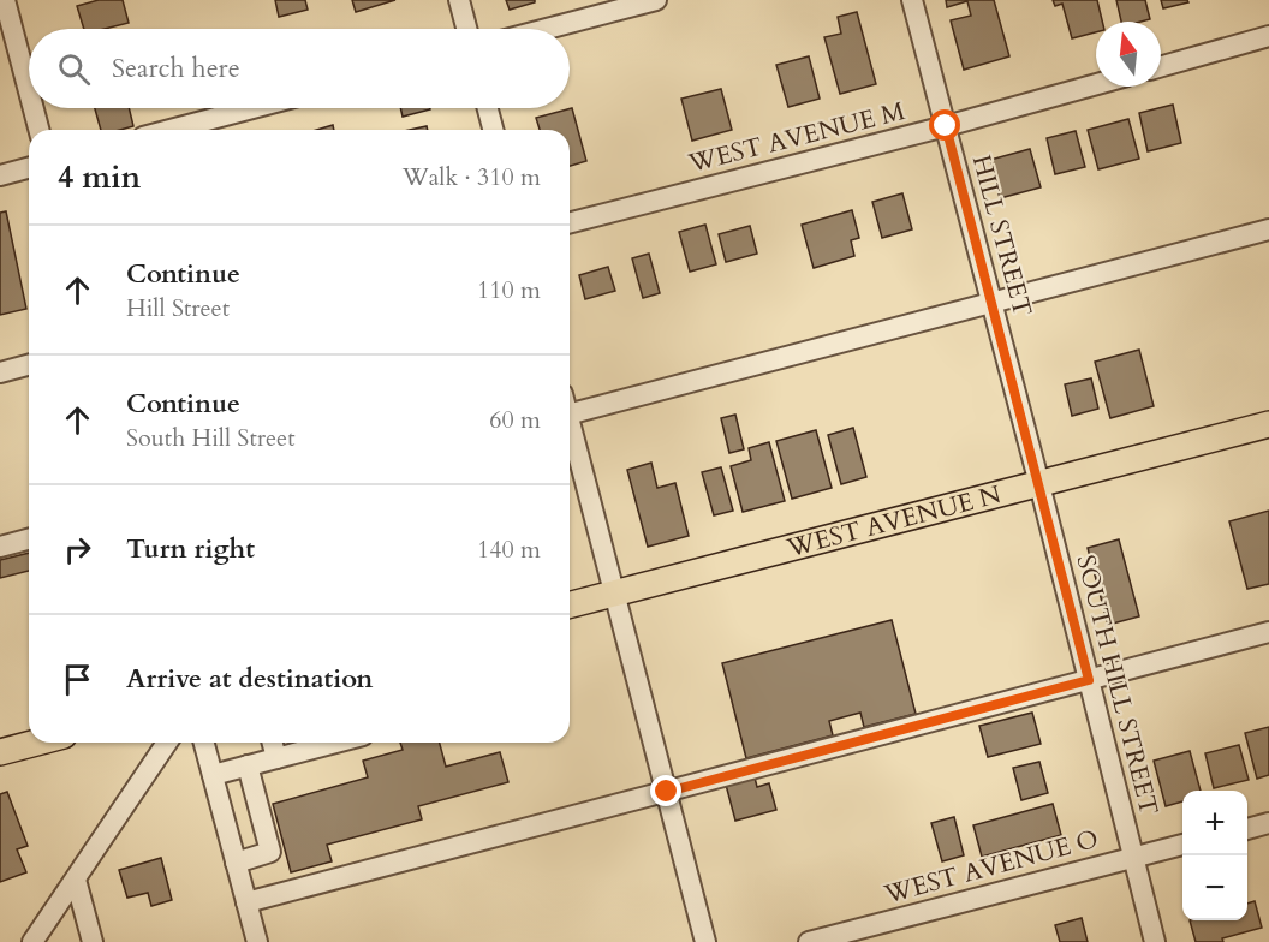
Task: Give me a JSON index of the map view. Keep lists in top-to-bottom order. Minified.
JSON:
{"streets":{"main road":["WEST AVENUE N"],"street":["WEST AVENUE M","HILL STREET","SOUTH HILL STREET","WEST AVENUE O"]},"crossings":[["WEST AVENUE M","HILL STREET"],["HILL STREET","WEST AVENUE N"],["HILL STREET","SOUTH HILL STREET"],["WEST AVENUE N","SOUTH HILL STREET"],["SOUTH HILL STREET","WEST AVENUE O"]],"north":"top","page":{"search":"Search here","heading":["4 min","Walk · 310 m"],"list":[["Continue","Hill Street","110 m"],["Continue","South Hill Street","60 m"],["Turn right","140 m"],"Arrive at destination"],"map_buttons":["+","−"]}}
